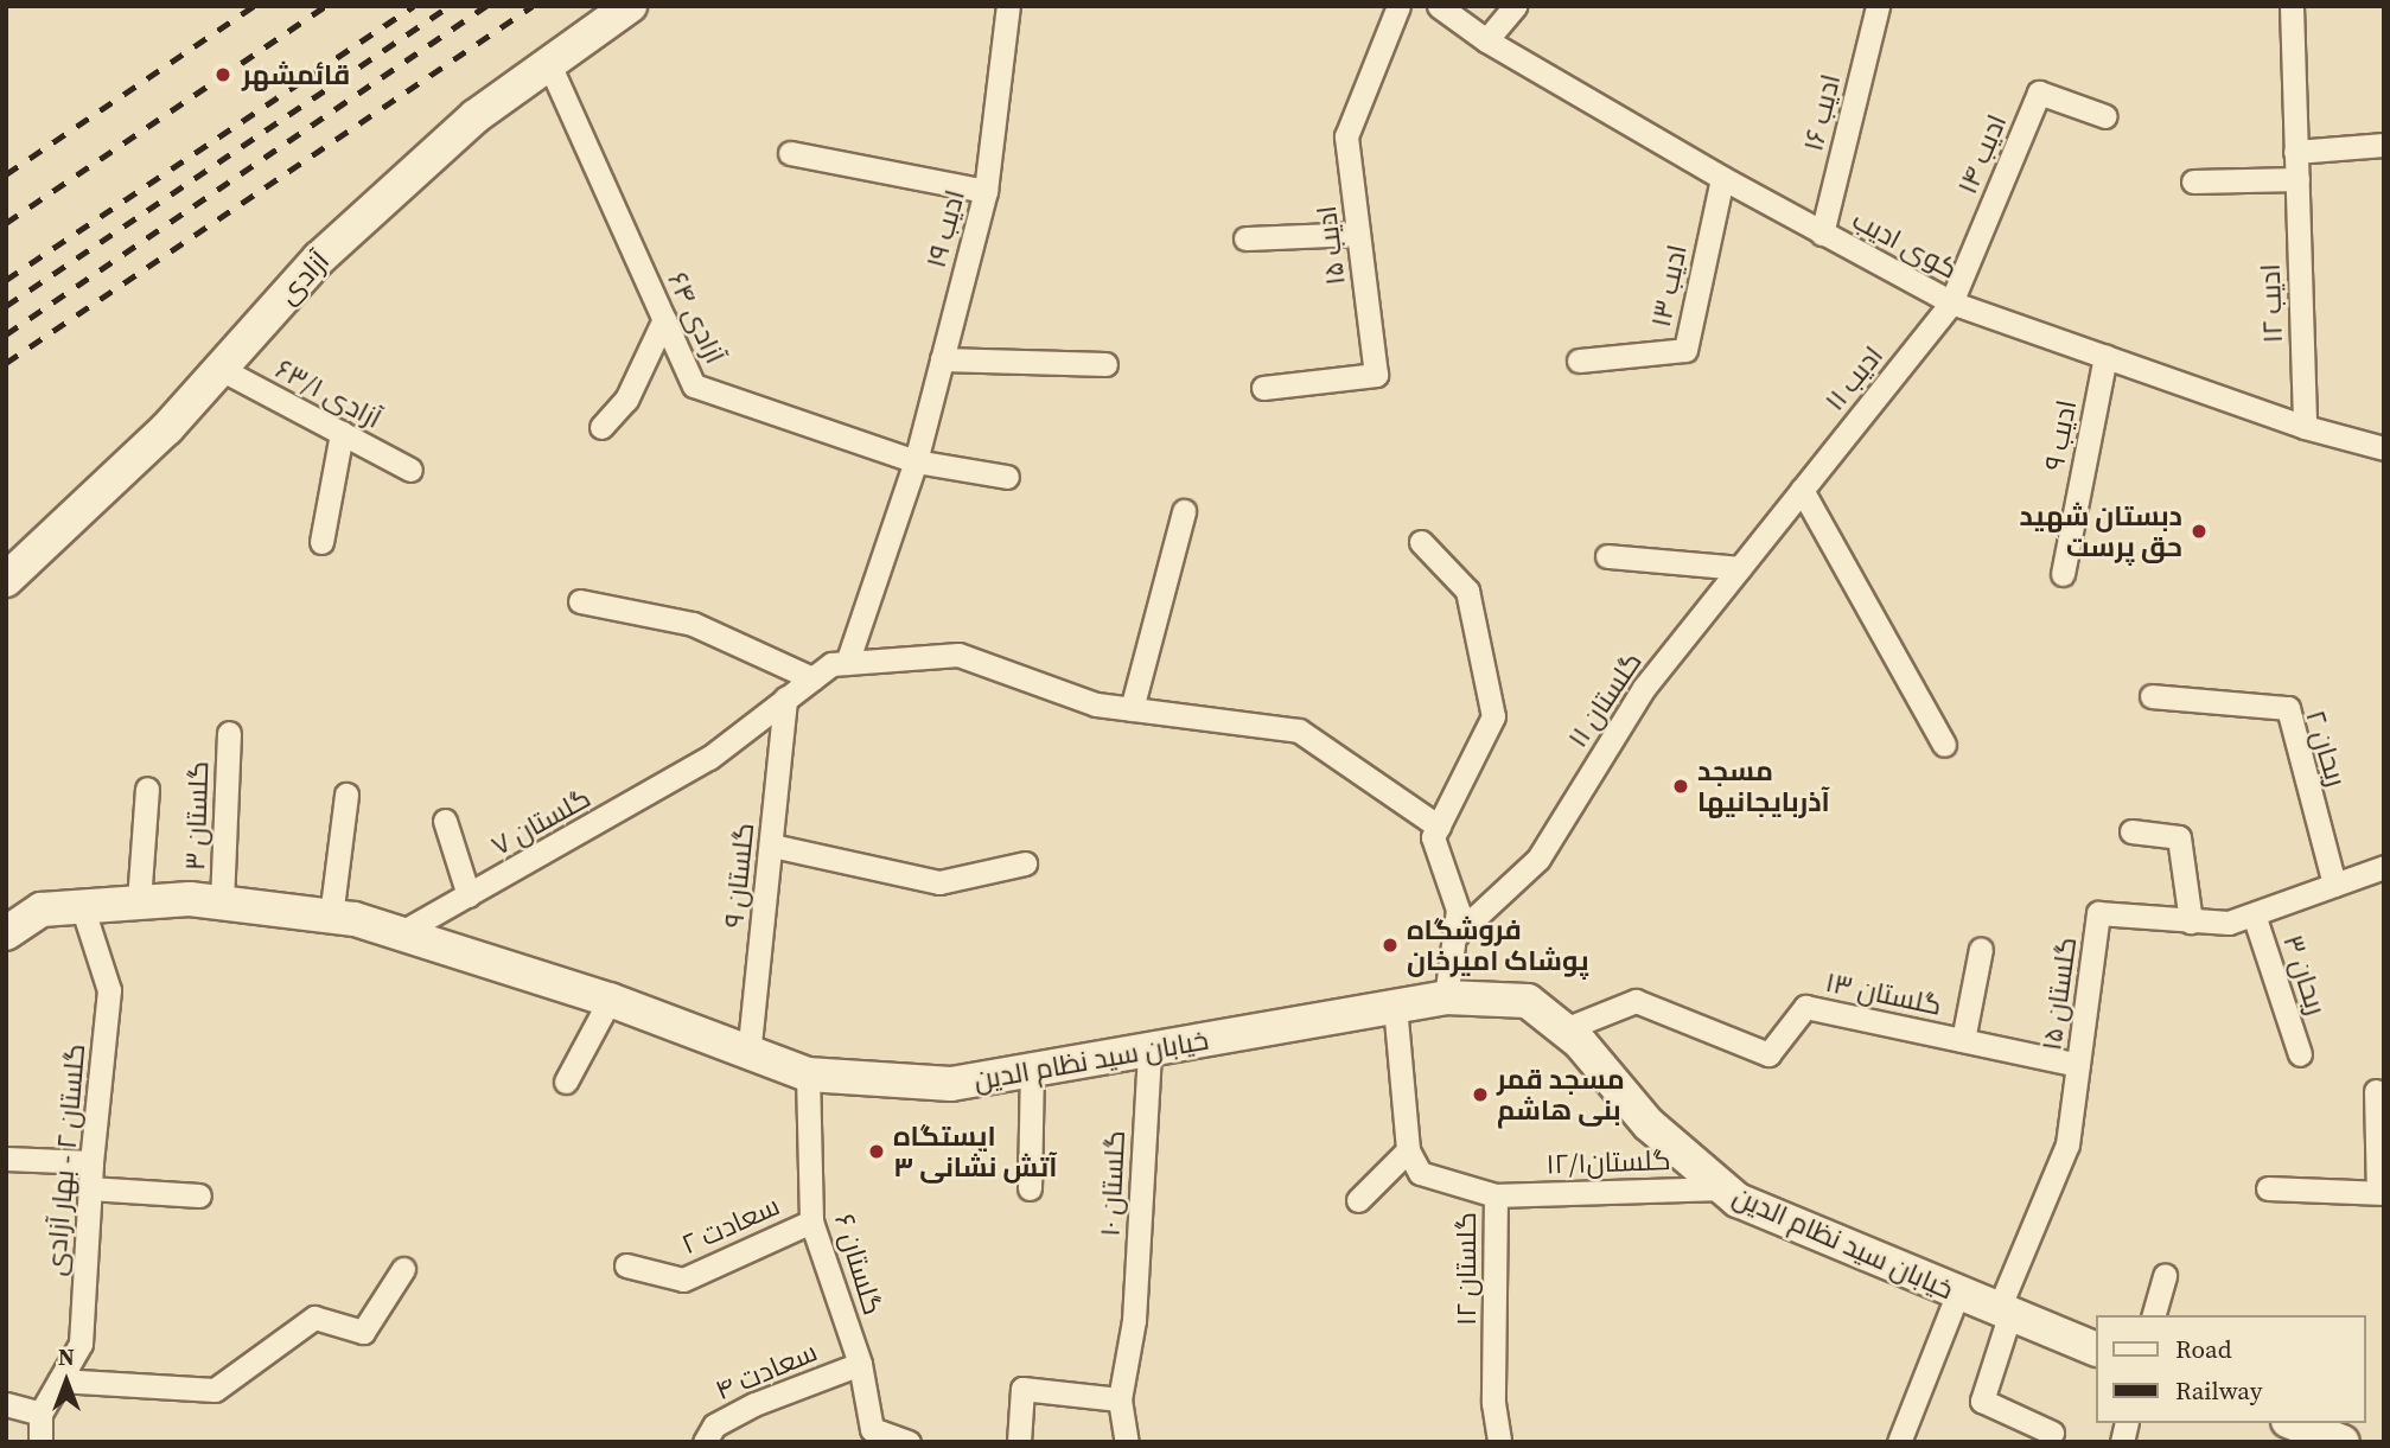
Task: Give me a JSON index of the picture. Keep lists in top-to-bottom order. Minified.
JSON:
{"streets":{"main road":["آزادی","خیابان سید نظام الدین"],"street":["ادیب ۱۶","ادیب ۱۴","ادیب ۱۹","کوی ادیب","ادیب ۱۵","ادیب ۱۳","ادیب ۱۲","آزادی ۶۴","ادیب ۱۱","آزادی ۶۳/۱","ادیب ۹","گلستان ۱۱","ریحان ۲","گلستان ۳","گلستان ۷","گلستان ۹","ریحان ۳","گلستان ۱۳","گلستان ۱۵","گلستان ۲ - بهار آزادی","گلستان۱۲/۱","گلستان ۱۰","سعادت ۲","گلستان ۶","گلستان ۱۲","سعادت ۴"]},"crossings":[["ادیب ۱۶","کوی ادیب"],["ادیب ۱۴","کوی ادیب"],["ادیب ۱۴","ادیب ۱۱"],["ادیب ۱۹","آزادی ۶۴"],["ادیب ۱۹","گلستان ۷"],["کوی ادیب","ادیب ۱۳"],["کوی ادیب","ادیب ۱۲"],["کوی ادیب","ادیب ۱۱"],["کوی ادیب","ادیب ۹"],["آزادی","آزادی ۶۴"],["آزادی","آزادی ۶۳/۱"],["ادیب ۱۱","گلستان ۱۱"],["ریحان ۲","گلستان ۱۵"],["گلستان ۳","خیابان سید نظام الدین"],["گلستان ۷","گلستان ۹"],["گلستان ۷","خیابان سید نظام الدین"],["گلستان ۹","خیابان سید نظام الدین"],["ریحان ۳","گلستان ۱۵"],["گلستان ۱۳","گلستان ۱۵"],["گلستان ۱۳","خیابان سید نظام الدین"],["گلستان ۱۵","خیابان سید نظام الدین"],["خیابان سید نظام الدین","گلستان ۲ - بهار آزادی"],["خیابان سید نظام الدین","گلستان۱۲/۱"],["خیابان سید نظام الدین","گلستان ۱۰"],["خیابان سید نظام الدین","گلستان ۶"],["گلستان۱۲/۱","گلستان ۱۲"],["سعادت ۲","گلستان ۶"],["گلستان ۶","سعادت ۴"]],"places":["قائمشهر","دبستان شهید حق پرست","مسجد آذربایجانیها","فروشگاه پوشاک امیرخان","مسجد قمر بنی هاشم","ایستگاه آتش نشانی ۳"],"legend":["Road","Railway"],"north":"top"}
